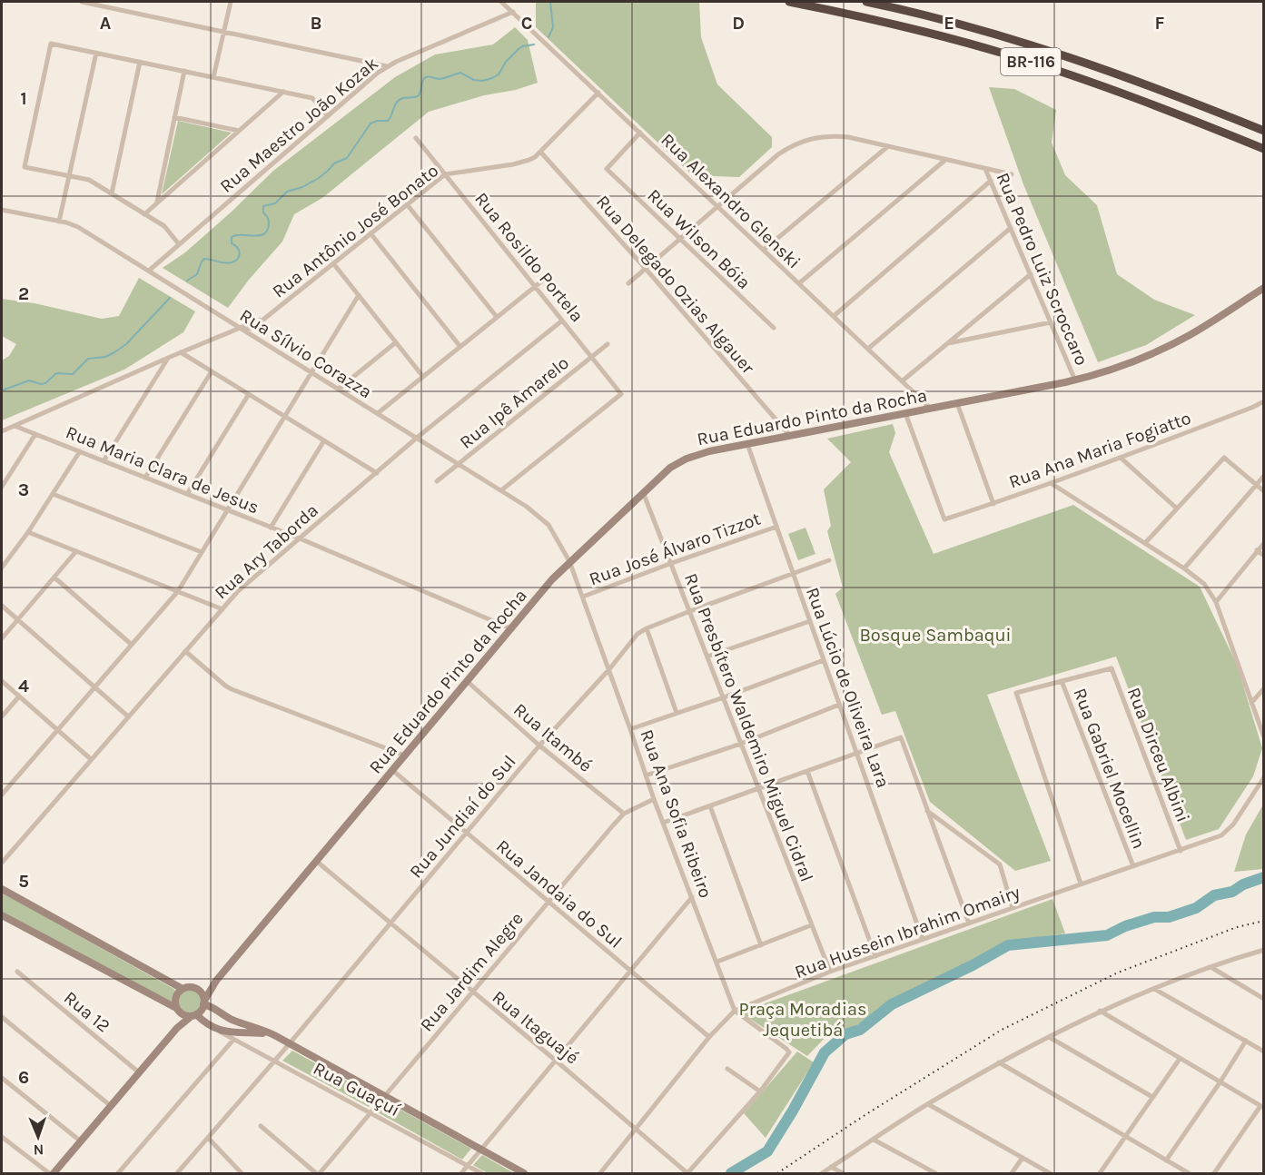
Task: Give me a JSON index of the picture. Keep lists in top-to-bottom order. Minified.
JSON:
{"streets":{"highway":["BR-116"],"main road":["Rua Eduardo Pinto da Rocha","Rua Guaçuí"],"street":["Rua Maestro João Kozak","Rua Alexandro Glenski","Rua Antônio José Bonato","Rua Wilson Bóia","Rua Rosildo Portela","Rua Pedro Luiz Scroccaro","Rua Delegado Ozias Algauer","Rua Sílvio Corazza","Rua Ipê Amarelo","Rua Ana Maria Fogiatto","Rua Maria Clara de Jesus","Rua José Álvaro Tizzot","Rua Ary Taborda","Rua Lúcio de Oliveira Lara","Rua Presbítero Waldemiro Miguel Cidral","Rua Itambé","Rua Dirceu Albini","Rua Gabriel Mocellin","Rua Ana Sofia Ribeiro","Rua Jundiaí do Sul","Rua Jandaia do Sul","Rua Hussein Ibrahim Omairy","Rua Jardim Alegre","Rua 12","Rua Itaguajé"]},"crossings":[["Rua Maestro João Kozak","Rua Alexandro Glenski"],["Rua Maestro João Kozak","Rua Sílvio Corazza"],["Rua Alexandro Glenski","Rua Antônio José Bonato"],["Rua Alexandro Glenski","Rua Wilson Bóia"],["Rua Alexandro Glenski","Rua Eduardo Pinto da Rocha"],["Rua Antônio José Bonato","Rua Rosildo Portela"],["Rua Antônio José Bonato","Rua Delegado Ozias Algauer"],["Rua Antônio José Bonato","Rua Sílvio Corazza"],["Rua Antônio José Bonato","Rua Maria Clara de Jesus"],["Rua Rosildo Portela","Rua Sílvio Corazza"],["Rua Rosildo Portela","Rua Ipê Amarelo"],["Rua Rosildo Portela","Rua Ary Taborda"],["Rua Pedro Luiz Scroccaro","Rua Eduardo Pinto da Rocha"],["Rua Delegado Ozias Algauer","Rua Eduardo Pinto da Rocha"],["Rua Sílvio Corazza","Rua Ipê Amarelo"],["Rua Sílvio Corazza","Rua Eduardo Pinto da Rocha"],["Rua Sílvio Corazza","Rua Ary Taborda"],["Rua Sílvio Corazza","Rua Ana Sofia Ribeiro"],["Rua Eduardo Pinto da Rocha","Rua Ana Maria Fogiatto"],["Rua Eduardo Pinto da Rocha","Rua Maria Clara de Jesus"],["Rua Eduardo Pinto da Rocha","Rua Lúcio de Oliveira Lara"],["Rua Eduardo Pinto da Rocha","Rua Presbítero Waldemiro Miguel Cidral"],["Rua Eduardo Pinto da Rocha","Rua Itambé"],["Rua Eduardo Pinto da Rocha","Rua Ana Sofia Ribeiro"],["Rua Eduardo Pinto da Rocha","Rua Jandaia do Sul"],["Rua Eduardo Pinto da Rocha","Rua Itaguajé"],["Rua Eduardo Pinto da Rocha","Rua Guaçuí"],["Rua Maria Clara de Jesus","Rua Ary Taborda"],["Rua José Álvaro Tizzot","Rua Lúcio de Oliveira Lara"],["Rua José Álvaro Tizzot","Rua Presbítero Waldemiro Miguel Cidral"],["Rua José Álvaro Tizzot","Rua Ana Sofia Ribeiro"],["Rua Lúcio de Oliveira Lara","Rua Jundiaí do Sul"],["Rua Lúcio de Oliveira Lara","Rua Hussein Ibrahim Omairy"],["Rua Presbítero Waldemiro Miguel Cidral","Rua Jundiaí do Sul"],["Rua Presbítero Waldemiro Miguel Cidral","Rua Hussein Ibrahim Omairy"],["Rua Itambé","Rua Jundiaí do Sul"],["Rua Itambé","Rua Jardim Alegre"],["Rua Dirceu Albini","Rua Gabriel Mocellin"],["Rua Dirceu Albini","Rua Hussein Ibrahim Omairy"],["Rua Gabriel Mocellin","Rua Hussein Ibrahim Omairy"],["Rua Ana Sofia Ribeiro","Rua Jundiaí do Sul"],["Rua Ana Sofia Ribeiro","Rua Hussein Ibrahim Omairy"],["Rua Ana Sofia Ribeiro","Rua Jardim Alegre"],["Rua Jundiaí do Sul","Rua Jandaia do Sul"],["Rua Jundiaí do Sul","Rua Itaguajé"],["Rua Jundiaí do Sul","Rua Guaçuí"],["Rua Jandaia do Sul","Rua Hussein Ibrahim Omairy"],["Rua Jandaia do Sul","Rua Jardim Alegre"],["Rua Hussein Ibrahim Omairy","Rua Itaguajé"],["Rua Jardim Alegre","Rua Itaguajé"],["Rua Jardim Alegre","Rua Guaçuí"]],"parks":["Bosque Sambaqui","Praça Moradias Jequetibá"],"north":"bottom","grid":{"columns":["A","B","C","D","E","F"],"rows":["1","2","3","4","5","6"]}}
